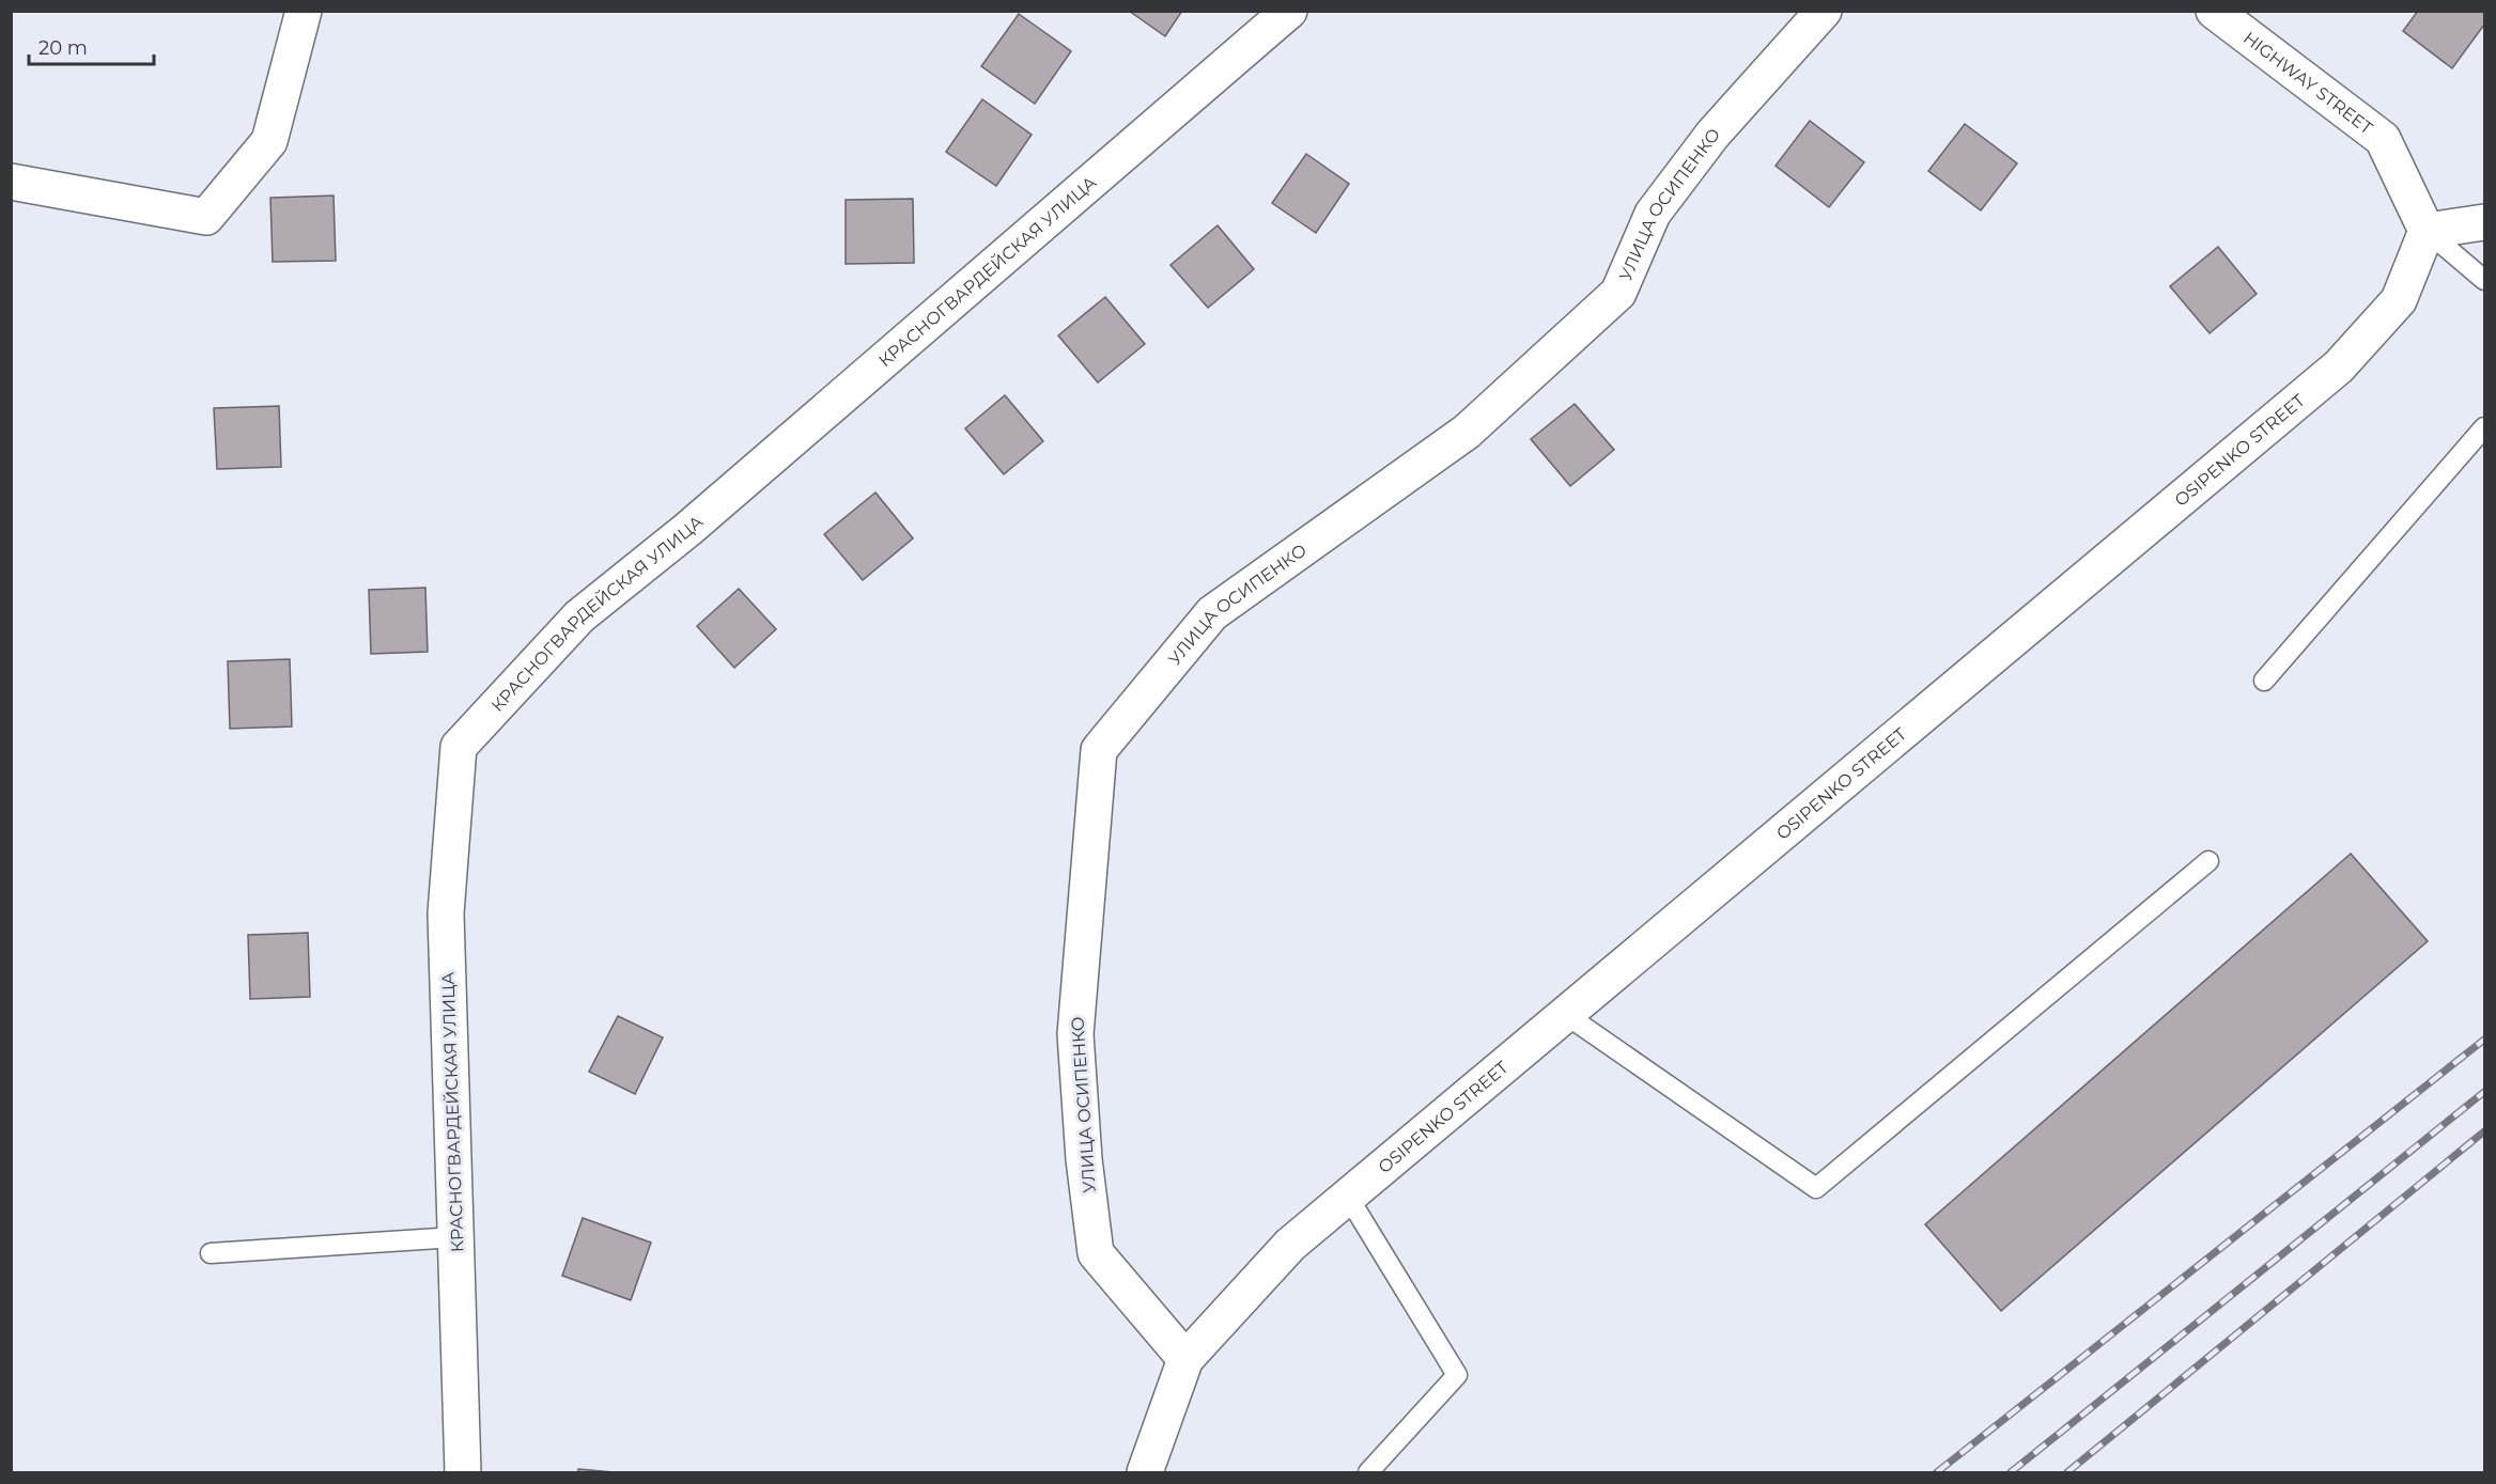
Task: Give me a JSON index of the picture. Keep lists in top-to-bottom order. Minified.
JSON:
{"streets":{"street":["HIGHWAY STREET","УЛИЦА ОСИПЕНКО","КРАСНОГВАРДЕЙСКАЯ УЛИЦА","OSIPENKO STREET"]},"crossings":[["HIGHWAY STREET","OSIPENKO STREET"],["УЛИЦА ОСИПЕНКО","OSIPENKO STREET"]],"scale_bar":"20 m"}
